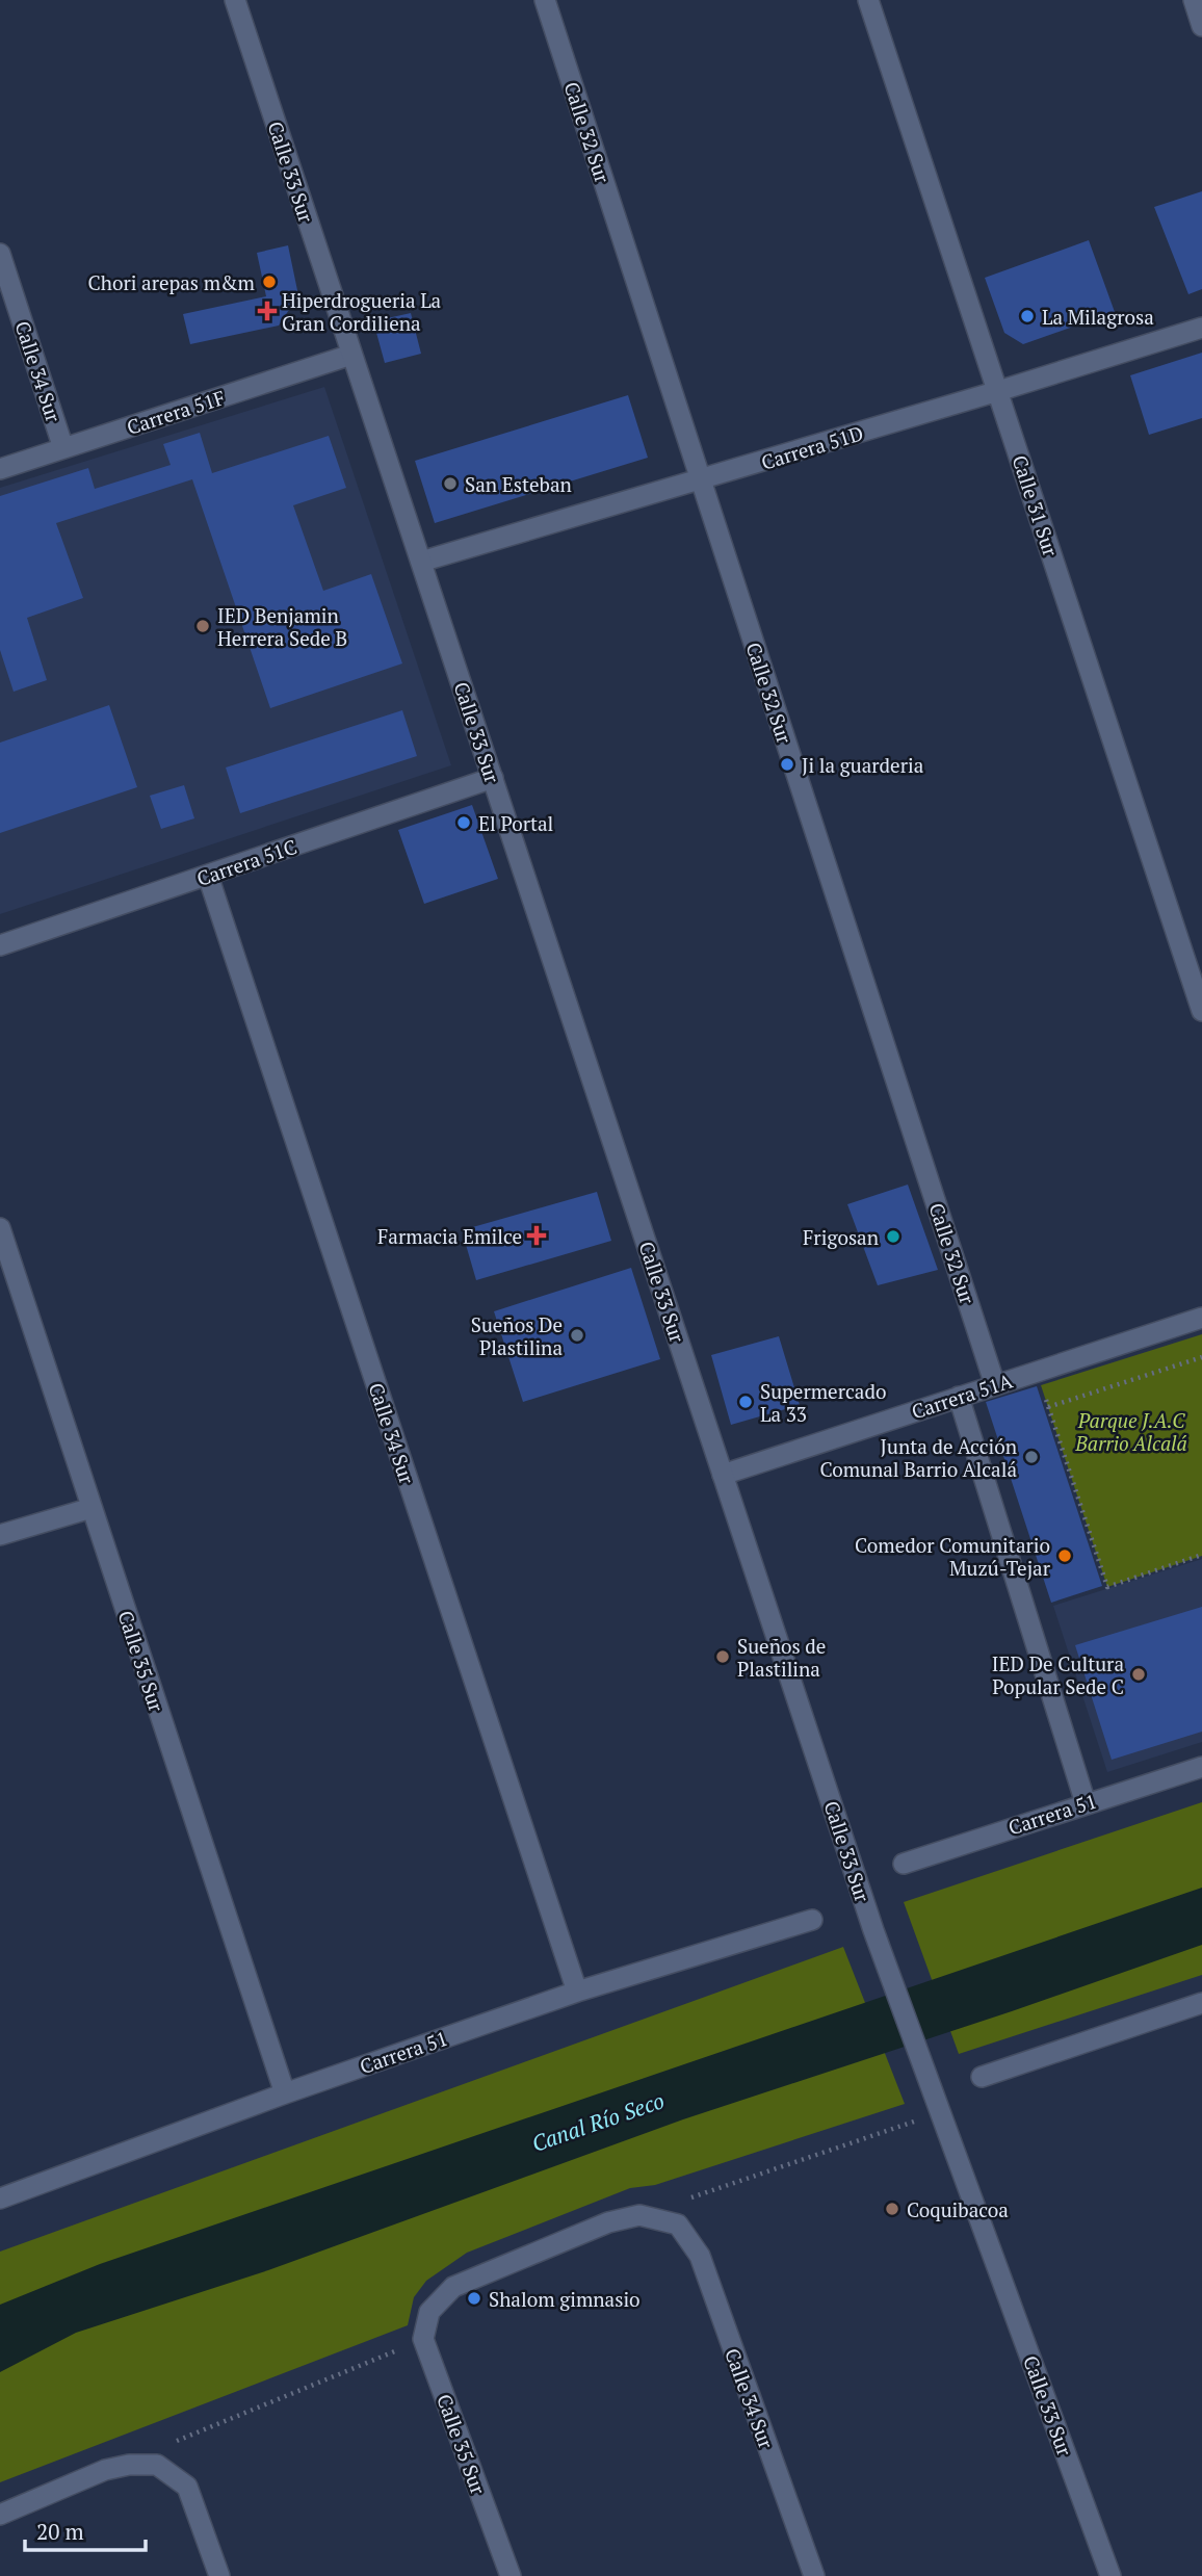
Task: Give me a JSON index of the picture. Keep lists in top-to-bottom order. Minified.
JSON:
{"streets":{"street":["Calle 32 Sur","Calle 33 Sur","Calle 34 Sur","Carrera 51F","Carrera 51D","Calle 31 Sur","Carrera 51C","Carrera 51A","Calle 35 Sur","Carrera 51"]},"crossings":[["Calle 32 Sur","Carrera 51D"],["Calle 32 Sur","Carrera 51A"],["Calle 33 Sur","Carrera 51F"],["Calle 33 Sur","Carrera 51D"],["Calle 33 Sur","Carrera 51C"],["Calle 33 Sur","Carrera 51A"],["Calle 34 Sur","Carrera 51F"],["Calle 34 Sur","Carrera 51C"],["Calle 34 Sur","Carrera 51"],["Carrera 51D","Calle 31 Sur"],["Calle 35 Sur","Carrera 51"]],"water":["Canal Río Seco"],"parks":["Parque J.A.C Barrio Alcalá"],"places":{"other":["Chori arepas m&m","La Milagrosa","San Esteban","IED Benjamin Herrera Sede B","Ji la guarderia","El Portal","Frigosan","Sueños De Plastilina","Supermercado La 33","Junta de Acción Comunal Barrio Alcalá","Comedor Comunitario Muzú-Tejar","Sueños de Plastilina","IED De Cultura Popular Sede C","Coquibacoa","Shalom gimnasio"],"health":["Hiperdrogueria La Gran Cordiliena","Farmacia Emilce"]},"scale_bar":"20 m"}
